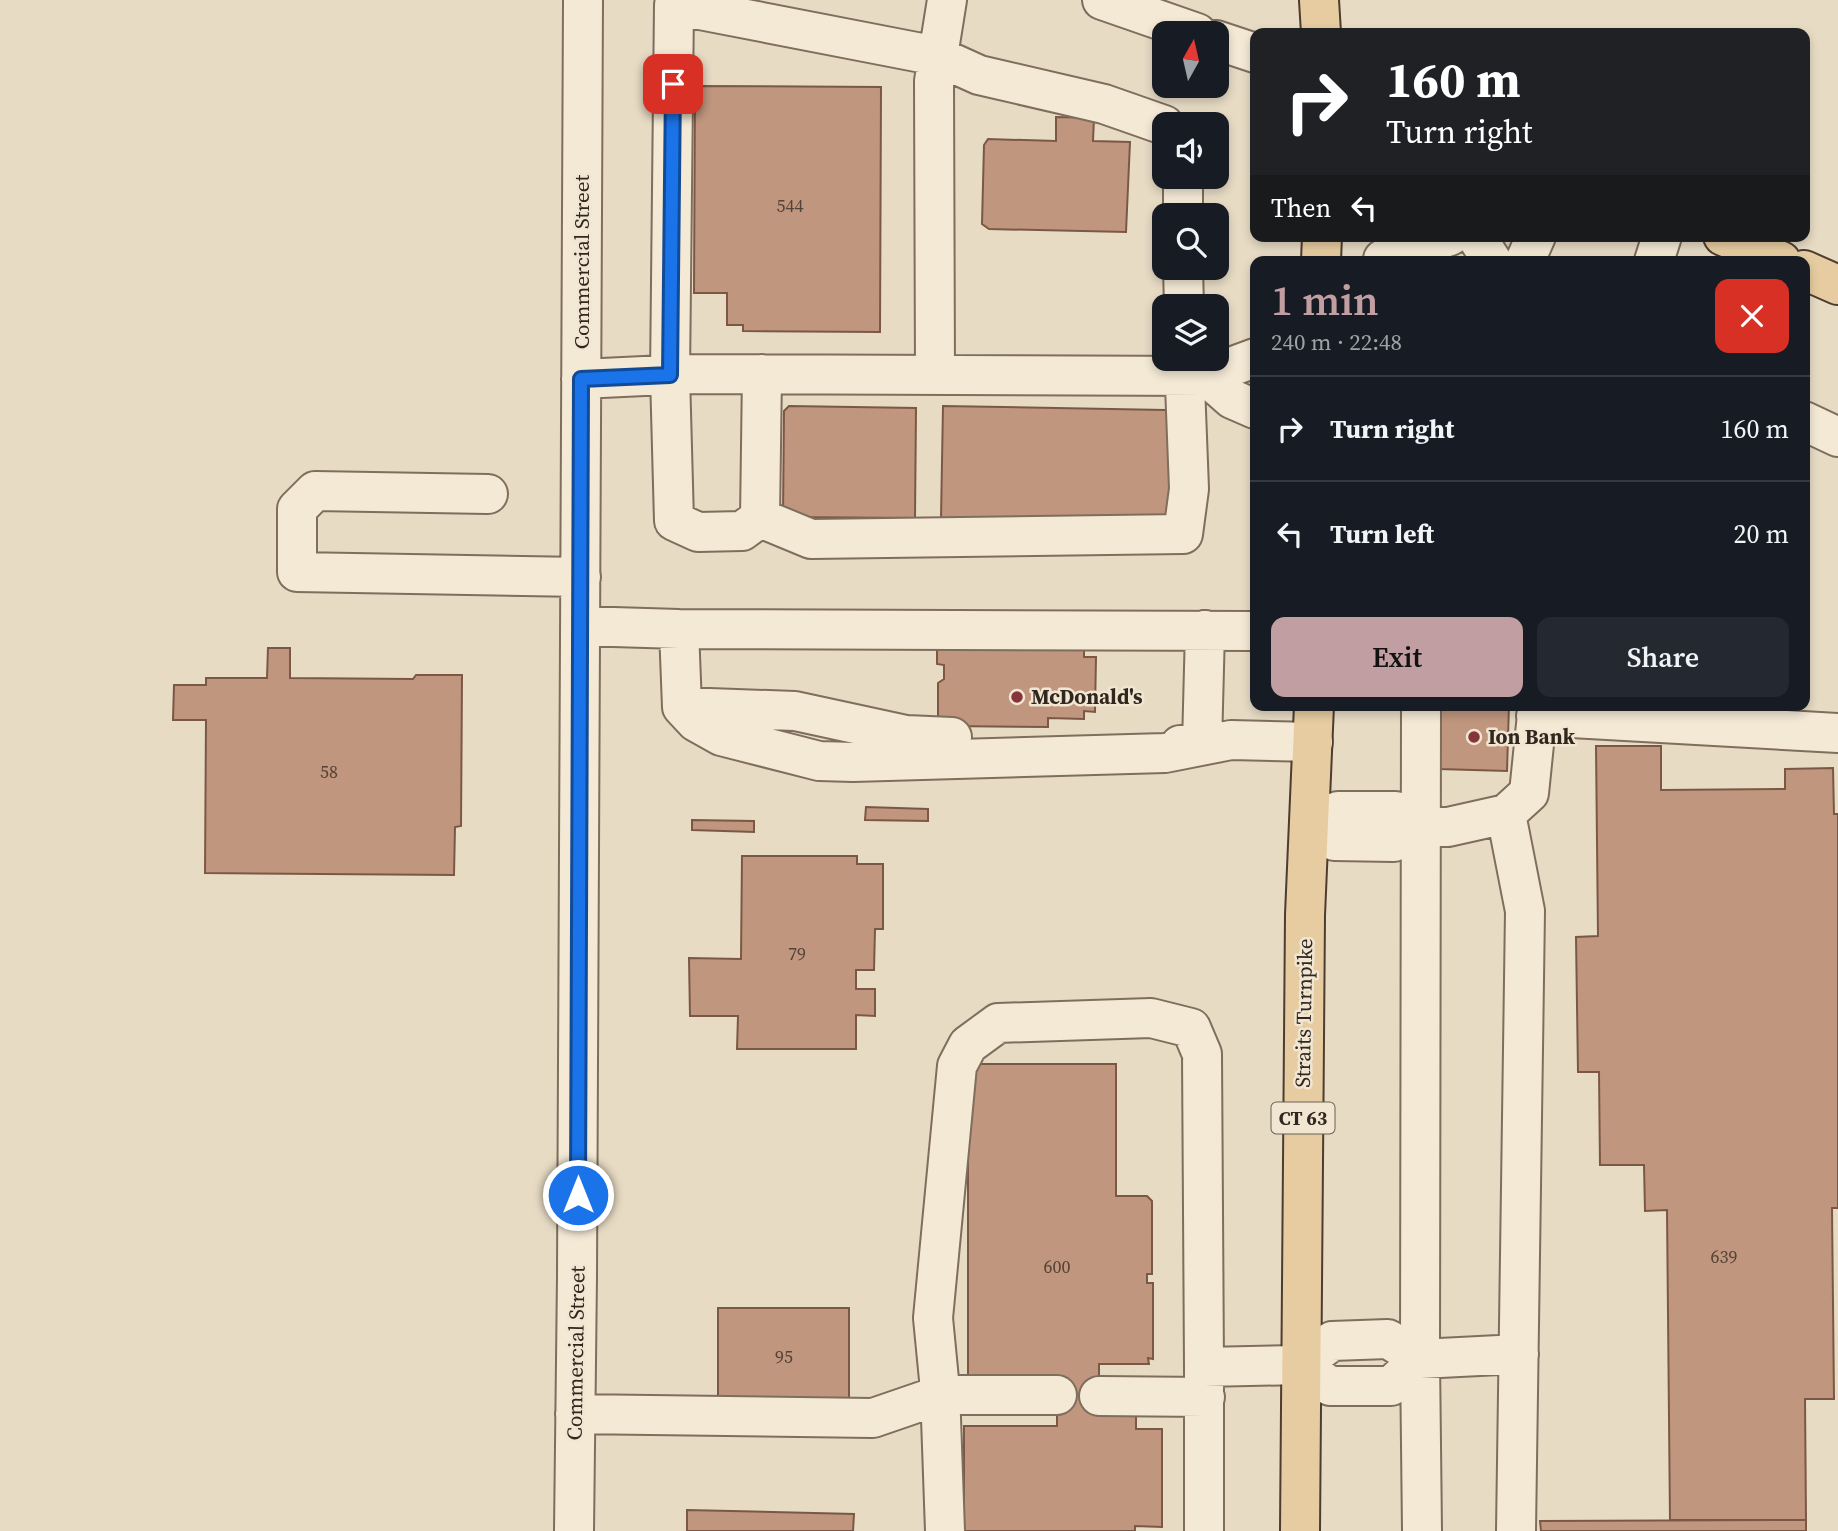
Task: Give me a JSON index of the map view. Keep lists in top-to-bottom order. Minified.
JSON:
{"streets":{"main road":["Straits Turnpike","CT 63"],"street":["Commercial Street"]},"places":["McDonald's","Ion Bank"],"house_numbers":["544","58","79","639","600","95"],"north":"top","page":{"turn":["160 m","Turn right"],"then":"Then","heading":["1 min","240 m · 22:48"],"list":[{"name":"Turn right","value":"160 m"},{"name":"Turn left","value":"20 m"}],"buttons":["Exit","Share"]}}
